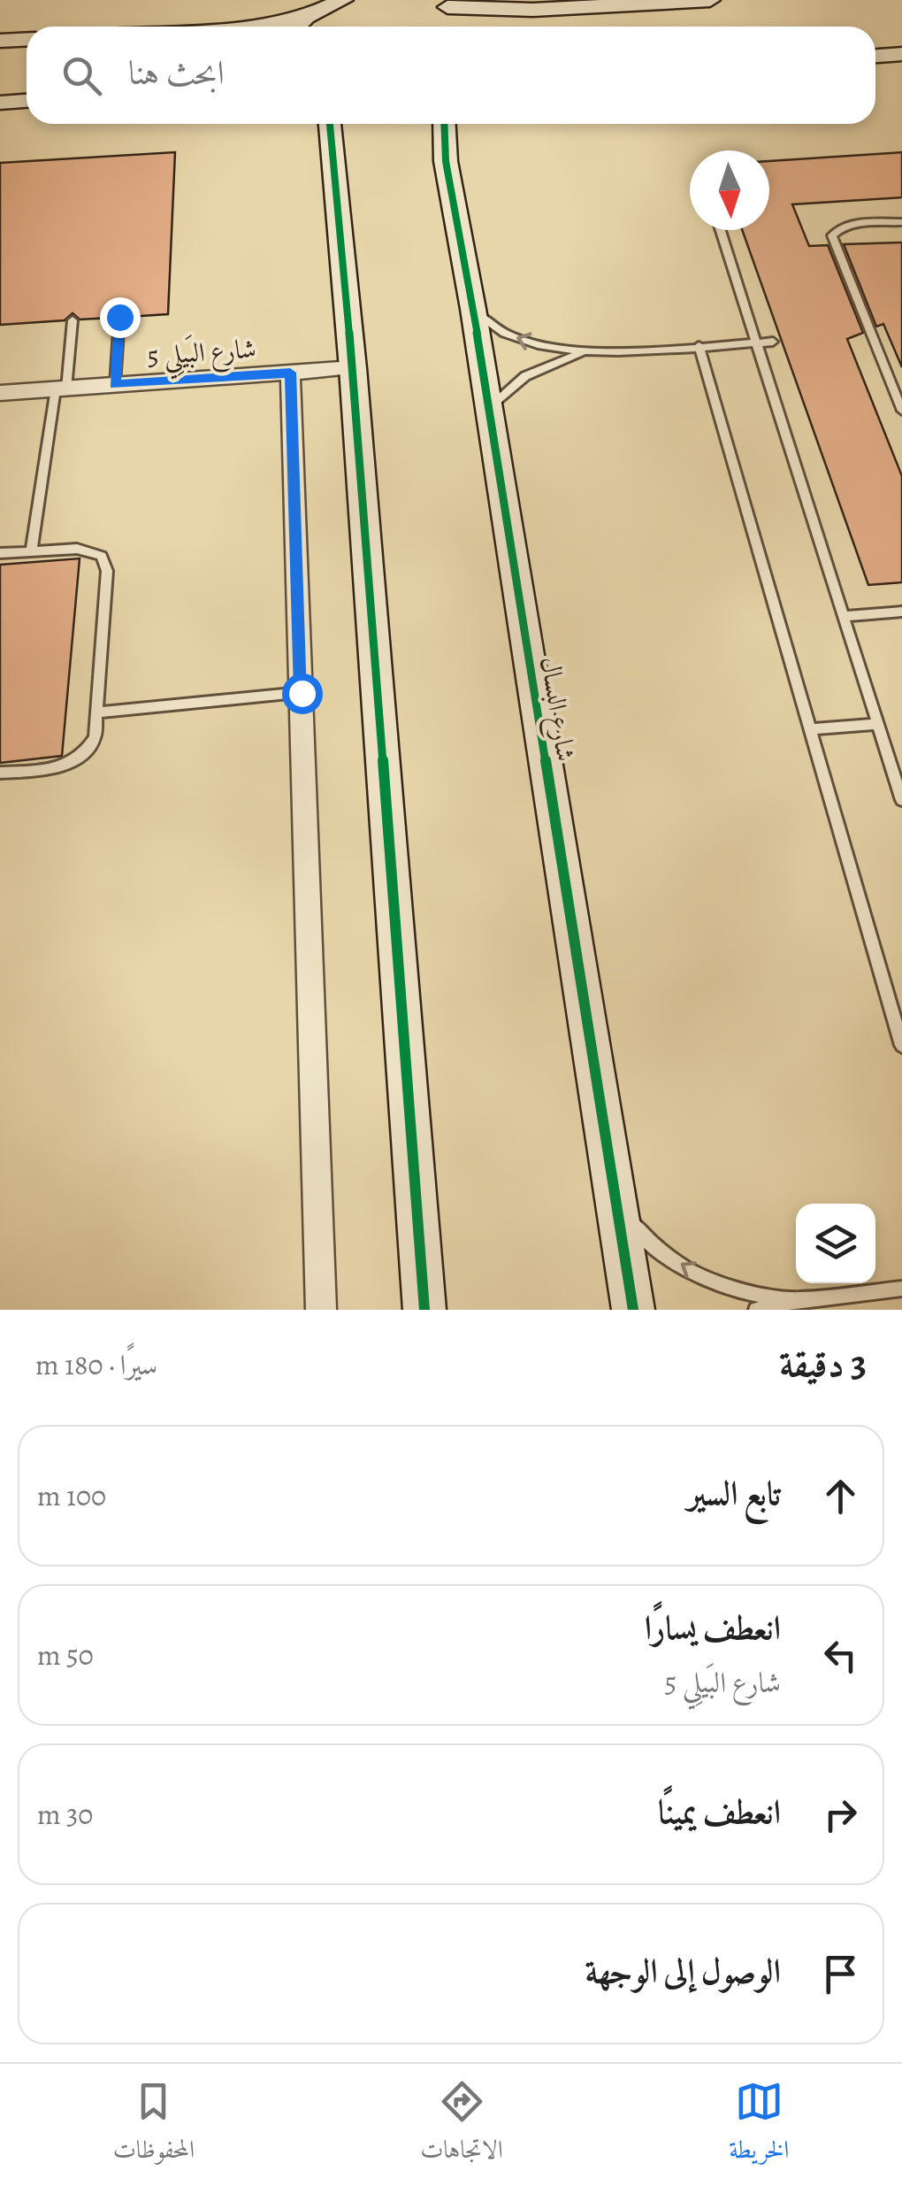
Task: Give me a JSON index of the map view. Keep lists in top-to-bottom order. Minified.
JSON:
{"streets":{"street":["شارع البَيلِي 5","شارع البسال"]},"north":"bottom","page":{"search":"ابحث هنا","heading":["3 دقيقة","سيرًا · 180 m"],"list":[["تابع السير","100 m"],["انعطف يسارًا","شارع البَيلِي 5","50 m"],["انعطف يمينًا","30 m"],"الوصول إلى الوجهة"],"nav":["الخريطة","الاتجاهات","المحفوظات"]}}
